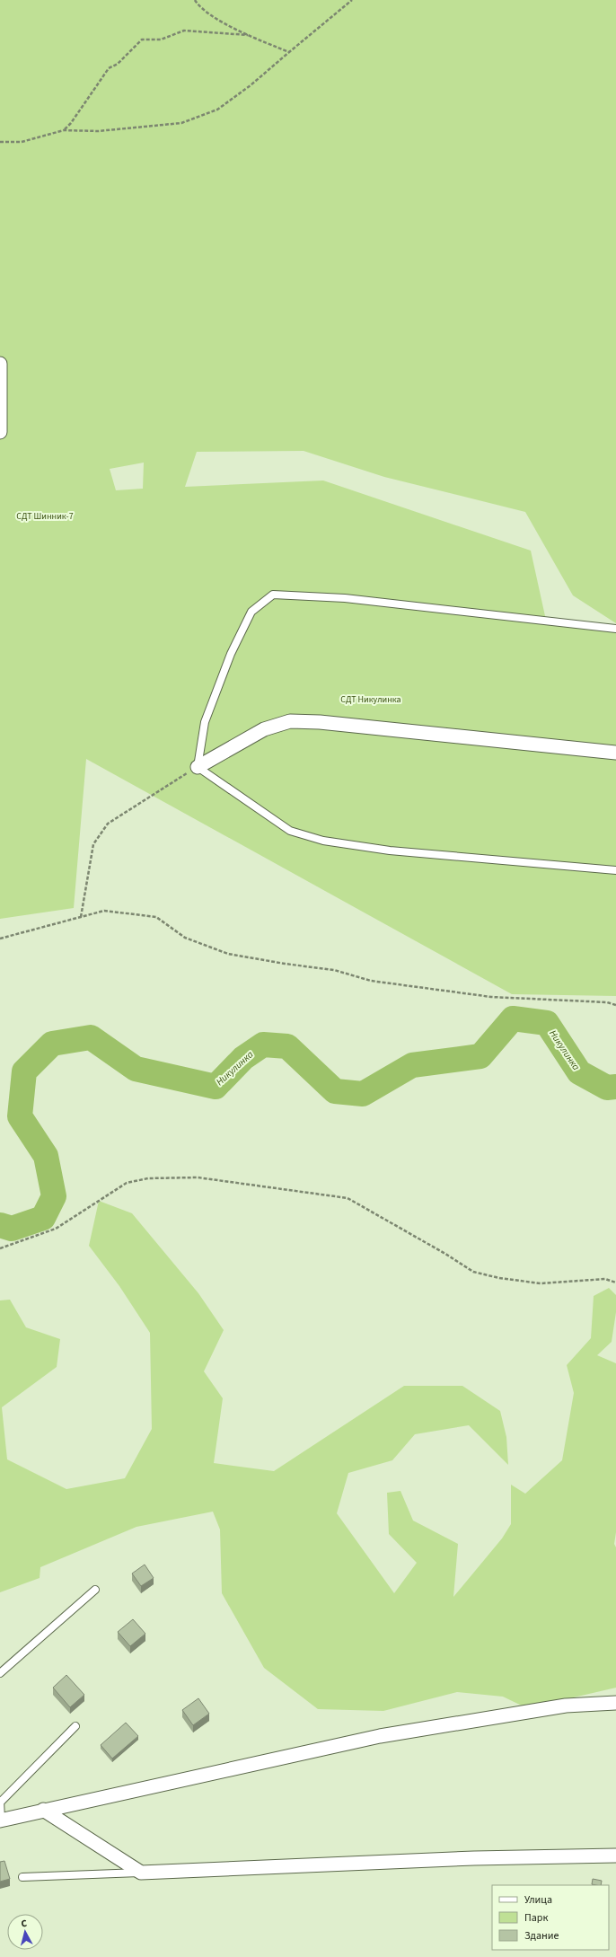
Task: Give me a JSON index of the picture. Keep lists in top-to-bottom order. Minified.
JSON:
{"water":["Никулинка"],"parks":["СДТ Шинник-7","СДТ Никулинка"],"legend":["Улица","Парк","Здание"],"north":"top"}
